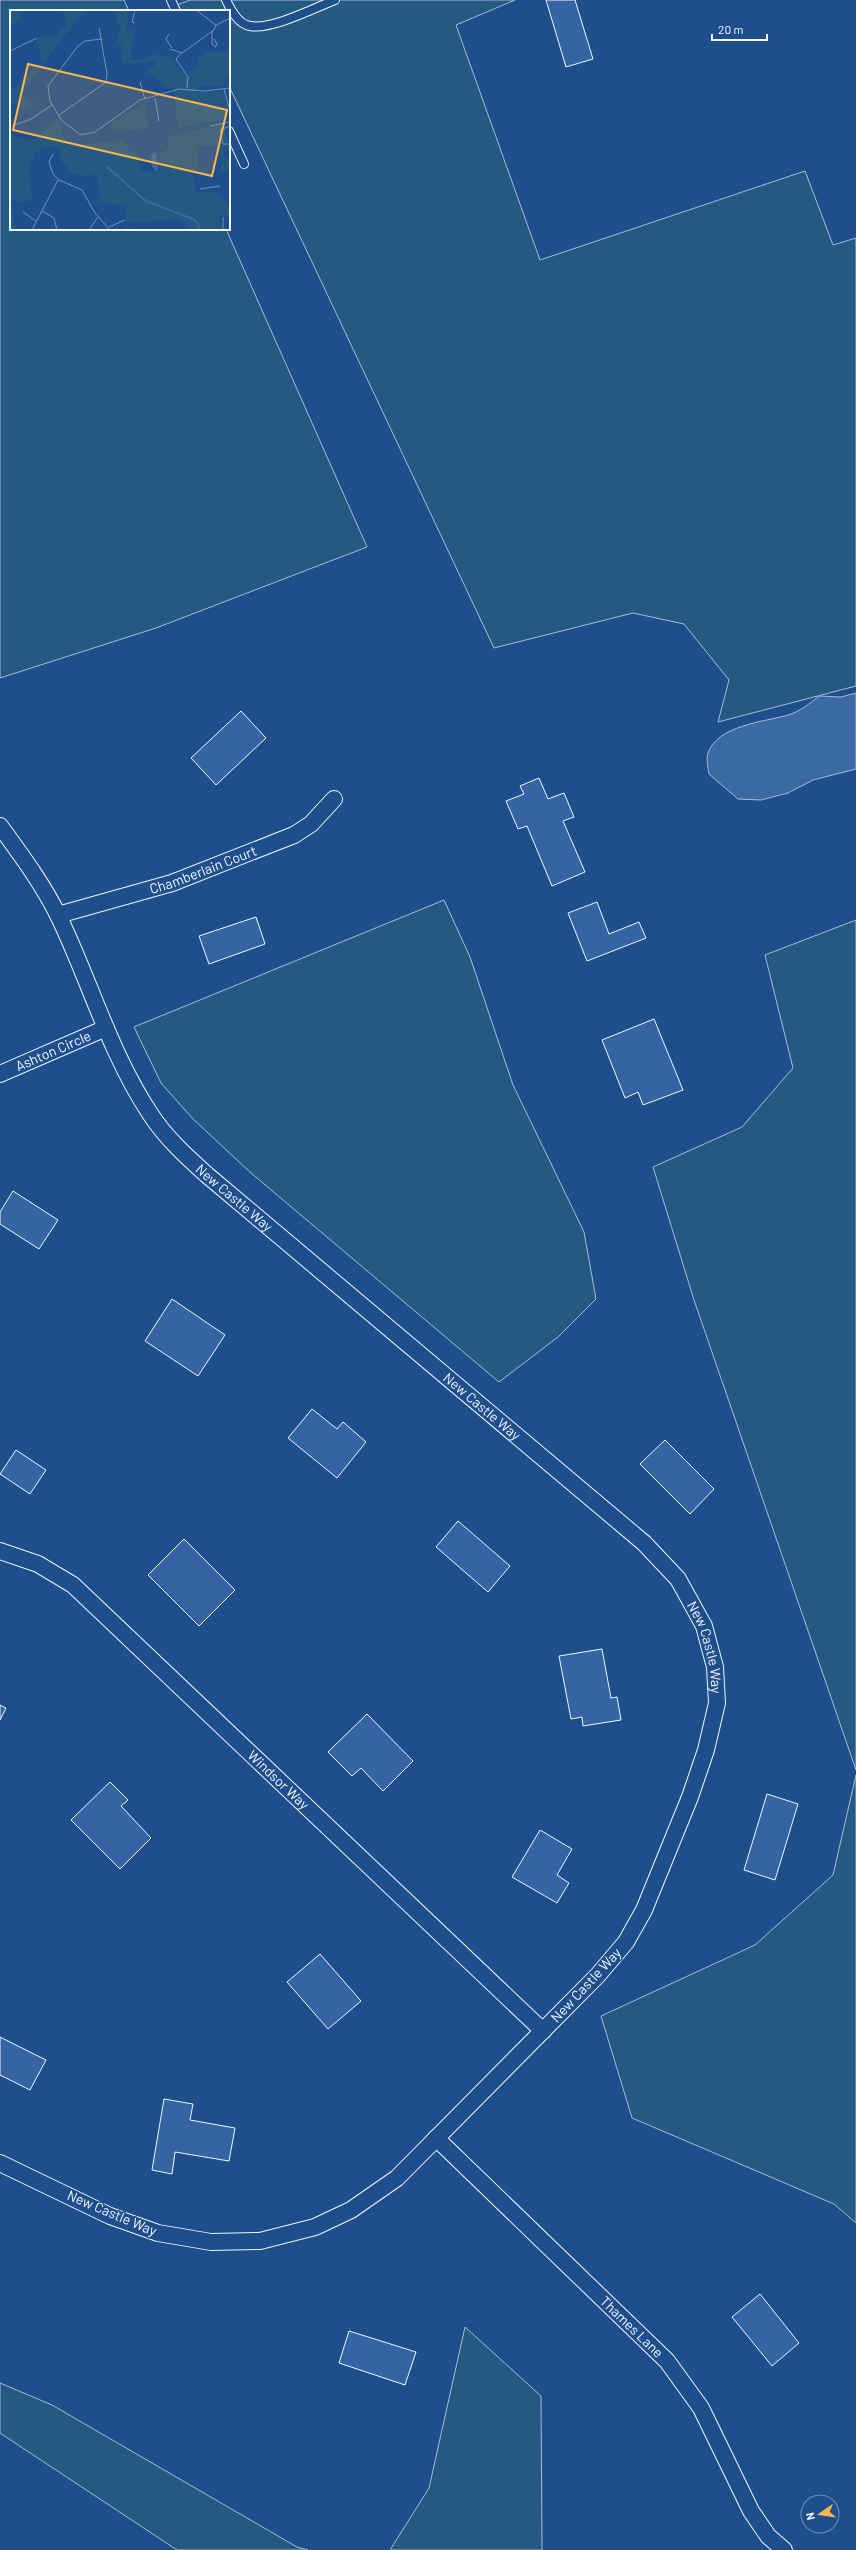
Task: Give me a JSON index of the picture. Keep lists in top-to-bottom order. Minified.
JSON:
{"streets":{"street":["Chamberlain Court","Ashton Circle","New Castle Way","Windsor Way","Thames Lane"]},"crossings":[["Chamberlain Court","New Castle Way"],["Ashton Circle","New Castle Way"],["New Castle Way","Windsor Way"],["New Castle Way","Thames Lane"]],"scale_bar":"20 m","north":"left"}
